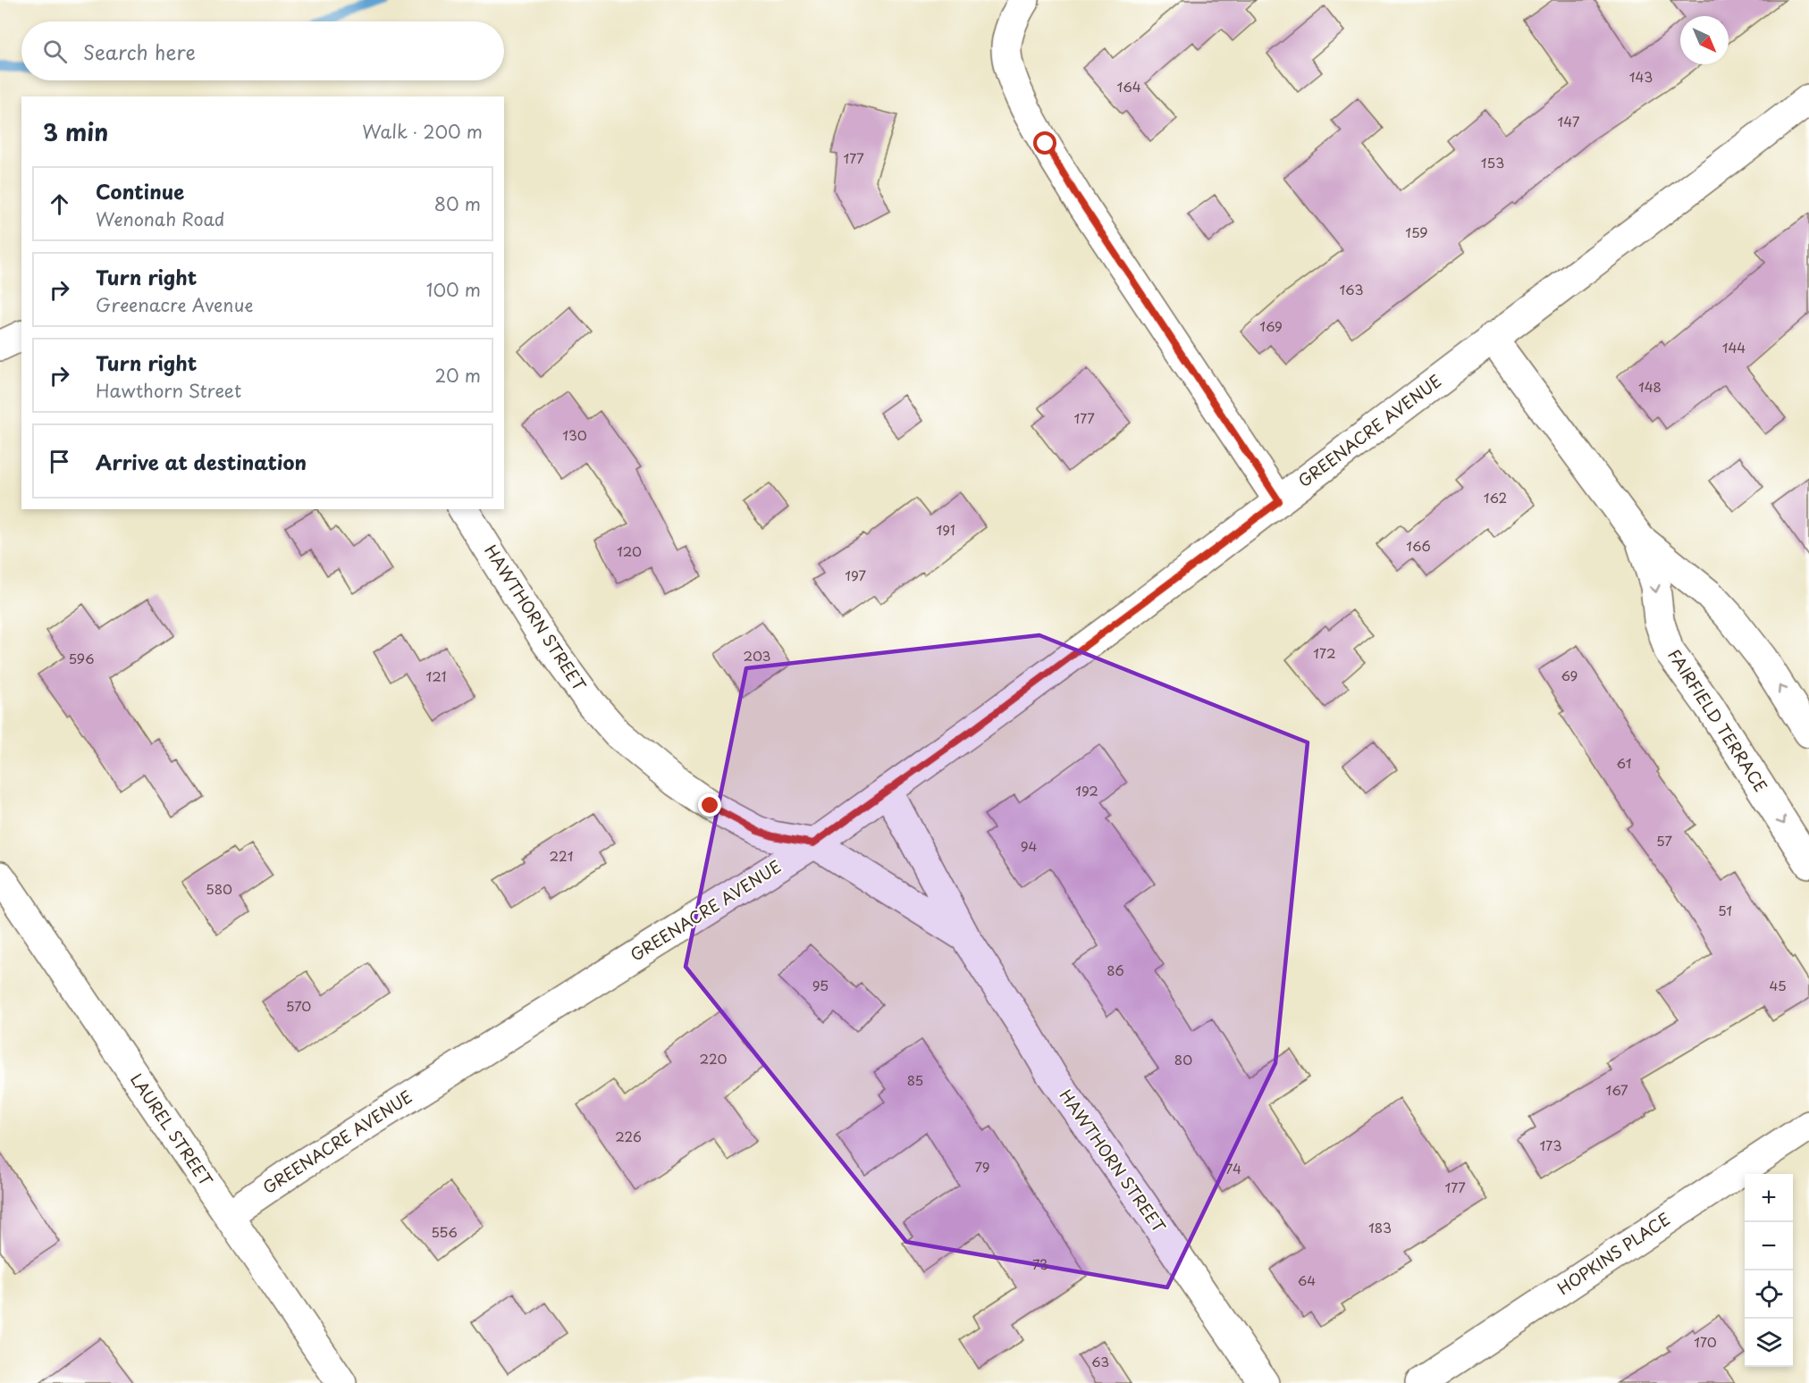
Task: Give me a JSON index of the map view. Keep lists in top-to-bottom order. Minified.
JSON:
{"streets":{"street":["GREENACRE AVENUE","HAWTHORN STREET","FAIRFIELD TERRACE","LAUREL STREET","HOPKINS PLACE"]},"crossings":[["GREENACRE AVENUE","HAWTHORN STREET"],["GREENACRE AVENUE","FAIRFIELD TERRACE"],["GREENACRE AVENUE","LAUREL STREET"]],"house_numbers":["143","164","147","177","153","159","163","169","144","148","177","130","162","191","166","120","197","172","203","596","69","121","61","192","57","94","221","580","51","86","95","45","570","220","80","85","167","226","173","79","74","177","183","556","73","64","170","63"],"north":"bottom right","page":{"search":"Search here","heading":["3 min","Walk · 200 m"],"list":[["Continue","Wenonah Road","80 m"],["Turn right","Greenacre Avenue","100 m"],["Turn right","Hawthorn Street","20 m"],"Arrive at destination"],"map_buttons":["+","−"]}}
